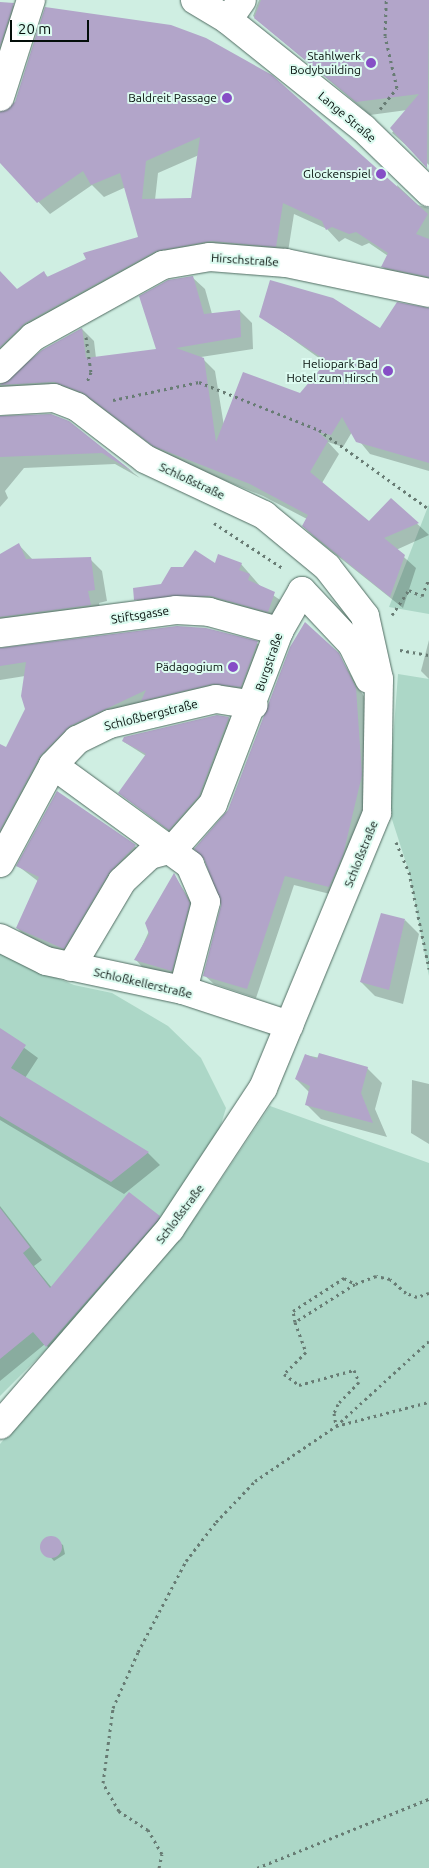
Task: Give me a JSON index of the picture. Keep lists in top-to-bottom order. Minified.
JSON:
{"streets":{"street":["Lange Straße","Hirschstraße","Schloßstraße","Stiftsgasse","Burgstraße","Schloßbergstraße","Schloßkellerstraße"]},"crossings":[["Schloßstraße","Schloßkellerstraße"],["Stiftsgasse","Burgstraße"],["Burgstraße","Schloßbergstraße"]],"places":["Stahlwerk Bodybuilding","Baldreit Passage","Glockenspiel","Heliopark Bad Hotel zum Hirsch","Pädagogium"],"scale_bar":"20 m"}
